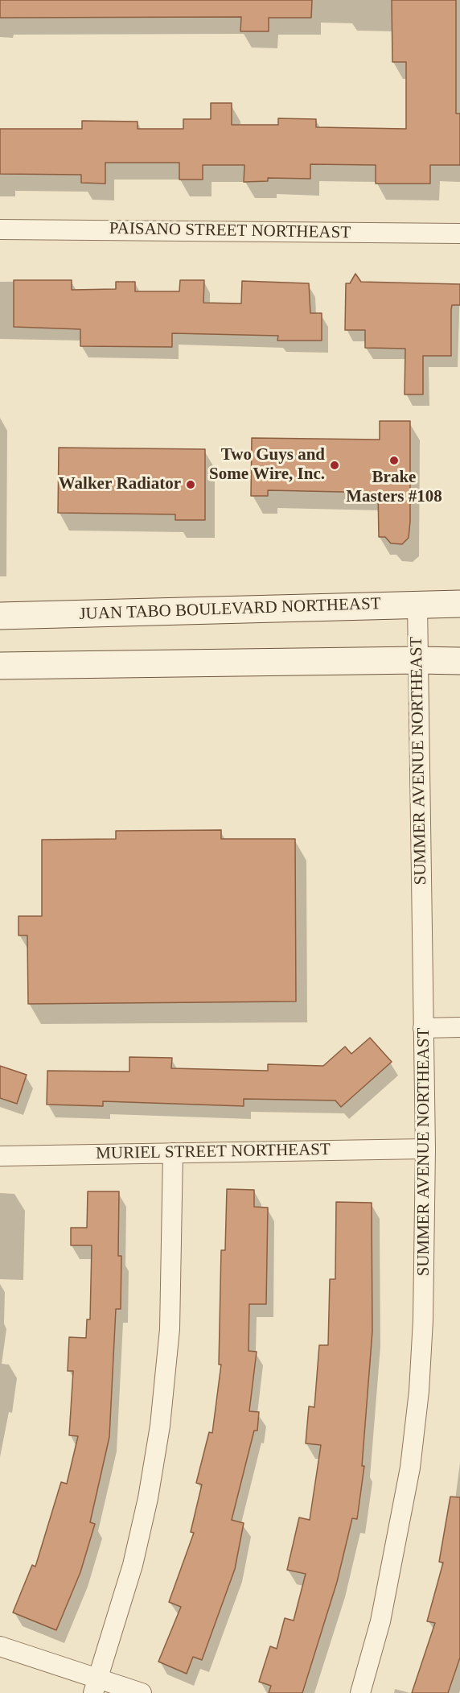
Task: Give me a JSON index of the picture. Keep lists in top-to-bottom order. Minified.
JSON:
{"streets":{"main road":["JUAN TABO BOULEVARD NORTHEAST"],"street":["PAISANO STREET NORTHEAST","SUMMER AVENUE NORTHEAST","MURIEL STREET NORTHEAST"]},"crossings":[["JUAN TABO BOULEVARD NORTHEAST","SUMMER AVENUE NORTHEAST"],["SUMMER AVENUE NORTHEAST","MURIEL STREET NORTHEAST"]],"places":["Brake Masters #108","Two Guys and Some Wire, Inc.","Walker Radiator"]}
